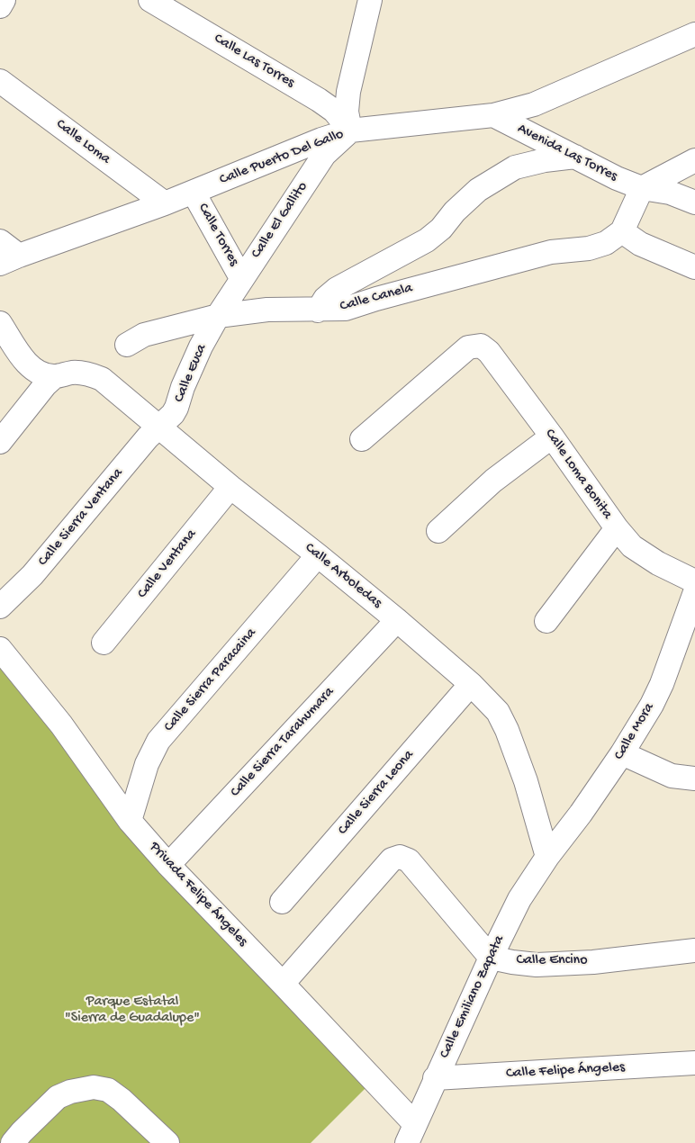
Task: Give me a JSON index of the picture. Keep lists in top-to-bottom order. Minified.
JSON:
{"streets":{"street":["Calle Las Torres","Calle Loma","Avenida Las Torres","Calle Puerto Del Gallo","Calle El Gallito","Calle Torres","Calle Canela","Calle Euca","Calle Loma Bonita","Calle Sierra Ventana","Calle Ventana","Calle Arboledas","Calle Sierra Paracaina","Calle Mora","Calle Sierra Tarahumara","Calle Sierra Leona","Privada Felipe Ángeles","Calle Encino","Calle Emiliano Zapata","Calle Felipe Ángeles"]},"crossings":[["Calle Las Torres","Calle Puerto Del Gallo"],["Calle Las Torres","Calle El Gallito"],["Calle Loma","Calle Puerto Del Gallo"],["Avenida Las Torres","Calle Puerto Del Gallo"],["Calle Puerto Del Gallo","Calle El Gallito"],["Calle Puerto Del Gallo","Calle Torres"],["Calle El Gallito","Calle Torres"],["Calle El Gallito","Calle Canela"],["Calle El Gallito","Calle Euca"],["Calle Canela","Calle Euca"],["Calle Euca","Calle Sierra Ventana"],["Calle Euca","Calle Arboledas"],["Calle Sierra Ventana","Calle Arboledas"],["Calle Ventana","Calle Arboledas"],["Calle Arboledas","Calle Sierra Paracaina"],["Calle Arboledas","Calle Mora"],["Calle Arboledas","Calle Sierra Tarahumara"],["Calle Arboledas","Calle Sierra Leona"],["Calle Arboledas","Calle Emiliano Zapata"],["Calle Sierra Paracaina","Privada Felipe Ángeles"],["Calle Mora","Calle Emiliano Zapata"],["Calle Sierra Tarahumara","Privada Felipe Ángeles"],["Privada Felipe Ángeles","Calle Emiliano Zapata"],["Calle Encino","Calle Emiliano Zapata"],["Calle Emiliano Zapata","Calle Felipe Ángeles"]],"parks":["Parque Estatal \"Sierra de Guadalupe\""]}
